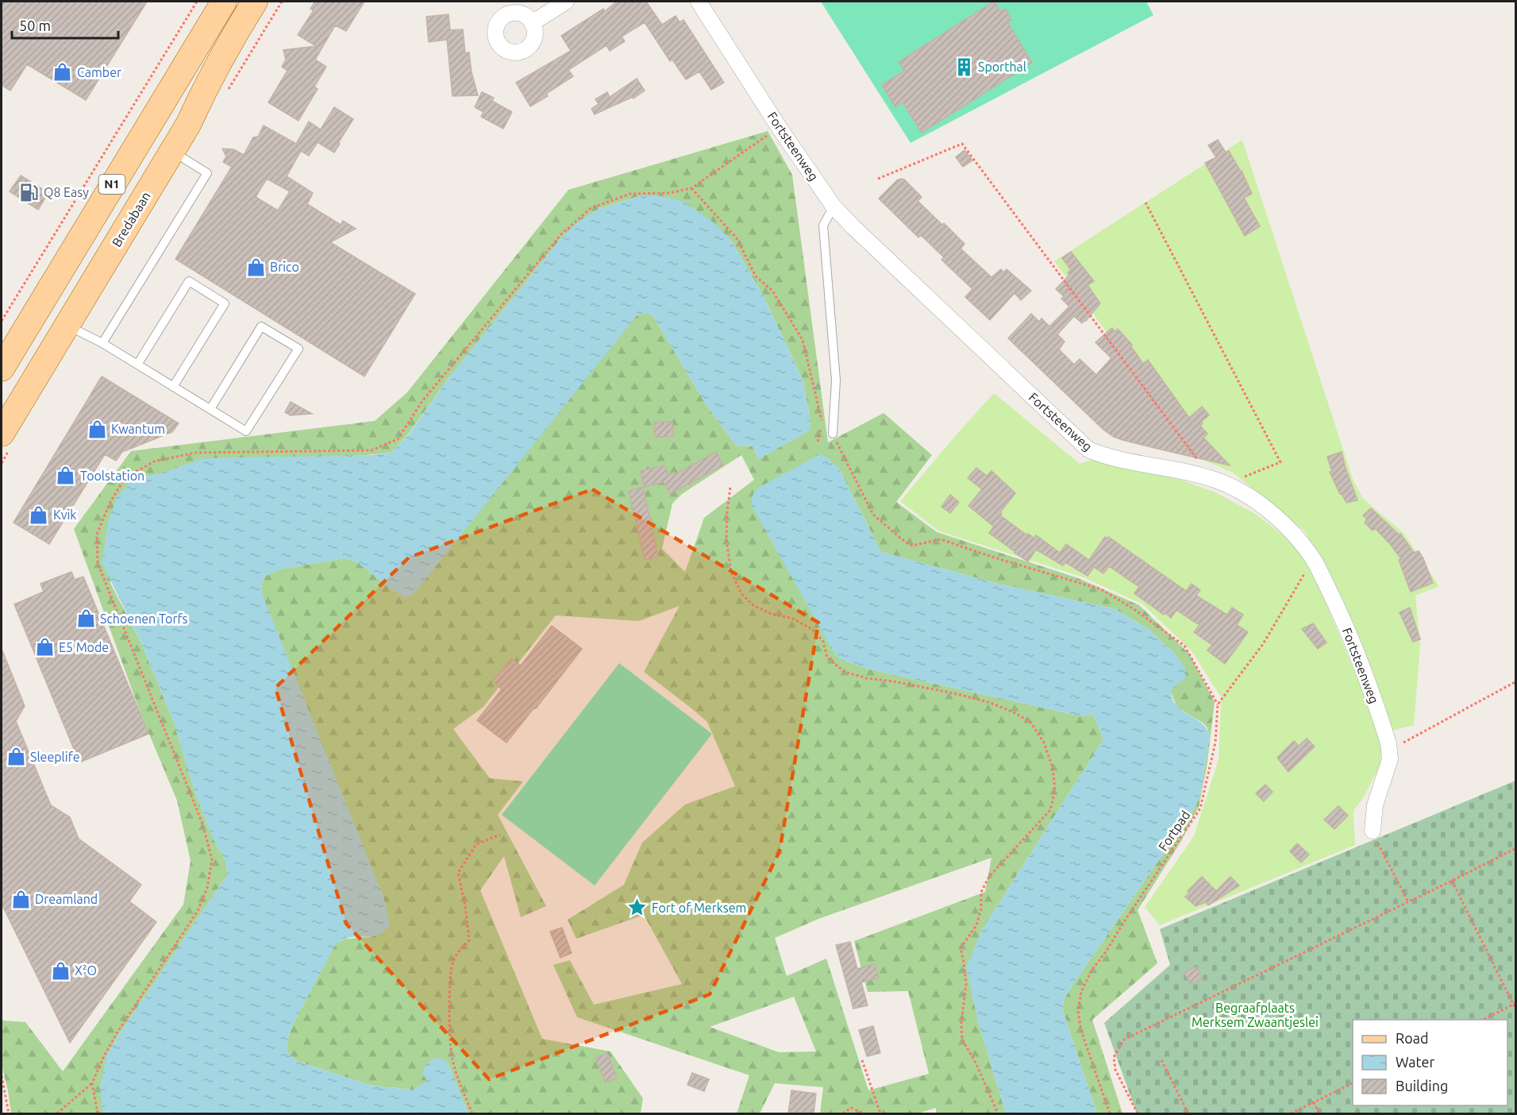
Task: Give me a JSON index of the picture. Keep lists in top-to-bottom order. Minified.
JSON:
{"streets":{"main road":["N1","Bredabaan"],"street":["Fortsteenweg"],"path":["Fortpad"]},"parks":["Begraafplaats Merksem Zwaantjeslei"],"places":{"building":["Sporthal"],"shop":["Camber","Brico","Kwantum","Toolstation","Kvik","Schoenen Torfs","E5 Mode","Sleeplife","Dreamland","X²O"],"fuel station":["Q8 Easy"],"place":["Fort of Merksem"]},"legend":["Road","Water","Building"],"scale_bar":"50 m"}
